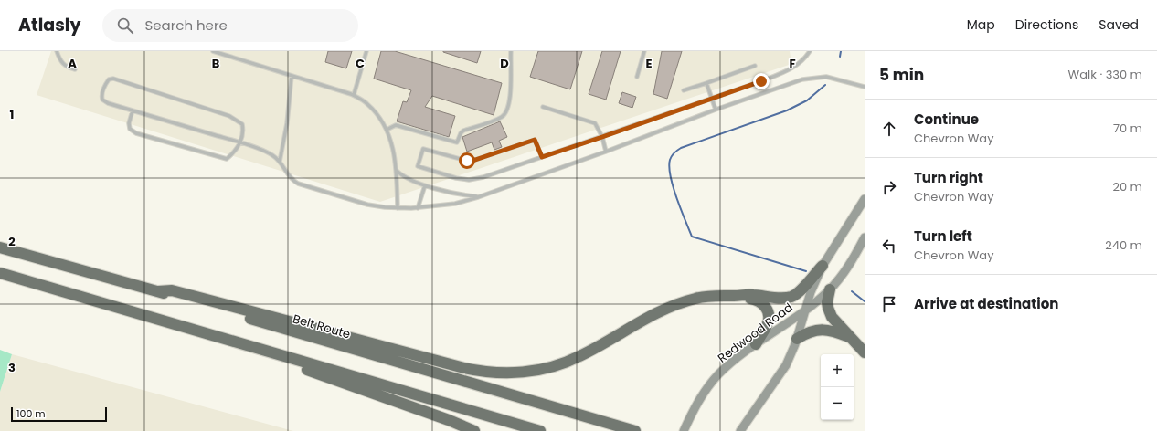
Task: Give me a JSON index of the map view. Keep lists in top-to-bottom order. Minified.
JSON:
{"streets":{"highway":["Belt Route"],"main road":["Redwood Road"]},"scale_bar":"100 m","page":{"header":"Atlasly","search":"Search here","nav":["Map","Directions","Saved"],"heading":["5 min","Walk · 330 m"],"list":[["Continue","Chevron Way","70 m"],["Turn right","Chevron Way","20 m"],["Turn left","Chevron Way","240 m"],"Arrive at destination"],"map_buttons":["+","−"],"scale":"100 m"},"grid":{"columns":["A","B","C","D","E","F"],"rows":["1","2","3"]}}
